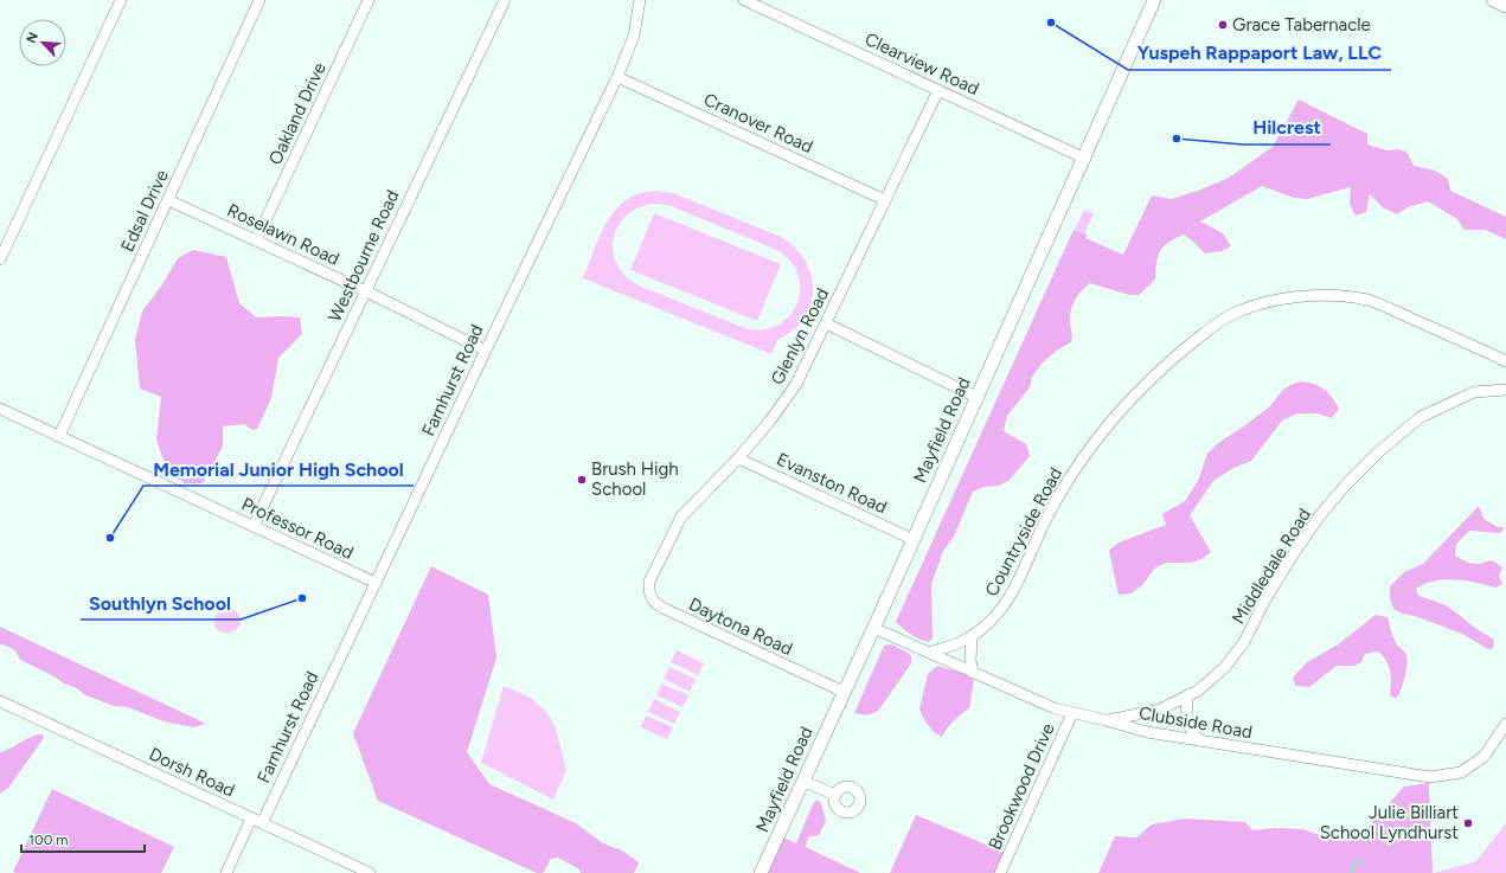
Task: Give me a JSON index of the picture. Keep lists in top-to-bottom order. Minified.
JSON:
{"streets":{"main road":["Mayfield Road"],"street":["Clearview Road","Oakland Drive","Cranover Road","Edsal Drive","Roselawn Road","Westbourne Road","Glenlyn Road","Farnhurst Road","Evanston Road","Professor Road","Countryside Road","Middledale Road","Daytona Road","Clubside Road","Dorsh Road","Brookwood Drive"]},"crossings":[["Clearview Road","Glenlyn Road"],["Clearview Road","Mayfield Road"],["Oakland Drive","Roselawn Road"],["Cranover Road","Glenlyn Road"],["Cranover Road","Farnhurst Road"],["Edsal Drive","Roselawn Road"],["Edsal Drive","Professor Road"],["Roselawn Road","Westbourne Road"],["Roselawn Road","Farnhurst Road"],["Westbourne Road","Professor Road"],["Glenlyn Road","Evanston Road"],["Glenlyn Road","Daytona Road"],["Farnhurst Road","Professor Road"],["Farnhurst Road","Dorsh Road"],["Mayfield Road","Evanston Road"],["Mayfield Road","Daytona Road"],["Mayfield Road","Clubside Road"],["Countryside Road","Clubside Road"],["Middledale Road","Clubside Road"],["Clubside Road","Brookwood Drive"]],"places":["Yuspeh Rappaport Law, LLC","Grace Tabernacle","Hilcrest","Brush High School","Memorial Junior High School","Southlyn School","Julie Billiart School Lyndhurst"],"scale_bar":"100 m","north":"top left"}
